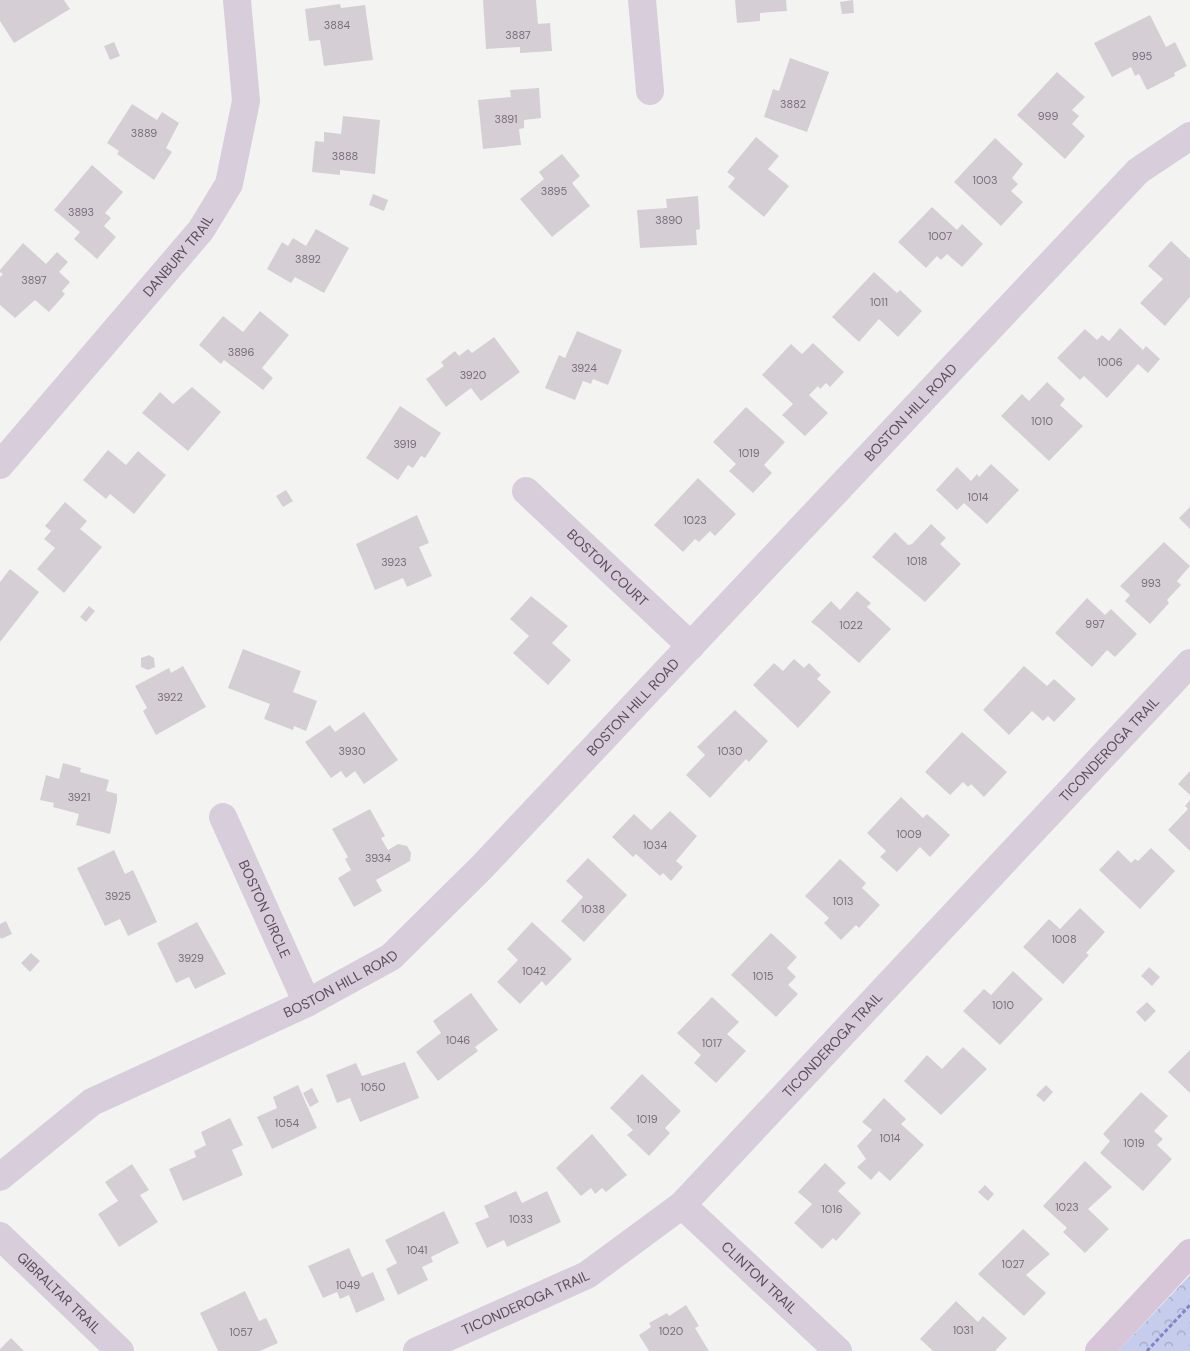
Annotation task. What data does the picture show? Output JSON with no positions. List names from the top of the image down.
{
  "streets": {
    "street": [
      "DANBURY TRAIL",
      "BOSTON HILL ROAD",
      "BOSTON COURT",
      "TICONDEROGA TRAIL",
      "BOSTON CIRCLE",
      "CLINTON TRAIL",
      "GIBRALTAR TRAIL"
    ]
  },
  "crossings": [
    ["BOSTON HILL ROAD", "BOSTON COURT"],
    ["BOSTON HILL ROAD", "BOSTON CIRCLE"],
    ["TICONDEROGA TRAIL", "CLINTON TRAIL"]
  ],
  "house_numbers": [
    "3884",
    "3887",
    "995",
    "3882",
    "999",
    "3891",
    "3889",
    "3888",
    "1003",
    "3895",
    "3893",
    "3890",
    "1007",
    "3892",
    "3897",
    "1011",
    "3896",
    "1006",
    "3924",
    "3920",
    "1010",
    "3919",
    "1019",
    "1014",
    "1023",
    "1018",
    "3923",
    "993",
    "997",
    "1022",
    "3922",
    "3930",
    "1030",
    "3921",
    "1009",
    "1034",
    "3934",
    "3925",
    "1013",
    "1038",
    "1008",
    "3929",
    "1042",
    "1015",
    "1010",
    "1046",
    "1017",
    "1050",
    "1019",
    "1054",
    "1014",
    "1019",
    "1023",
    "1016",
    "1033",
    "1041",
    "1027",
    "1049",
    "1031",
    "1020",
    "1057"
  ]
}
